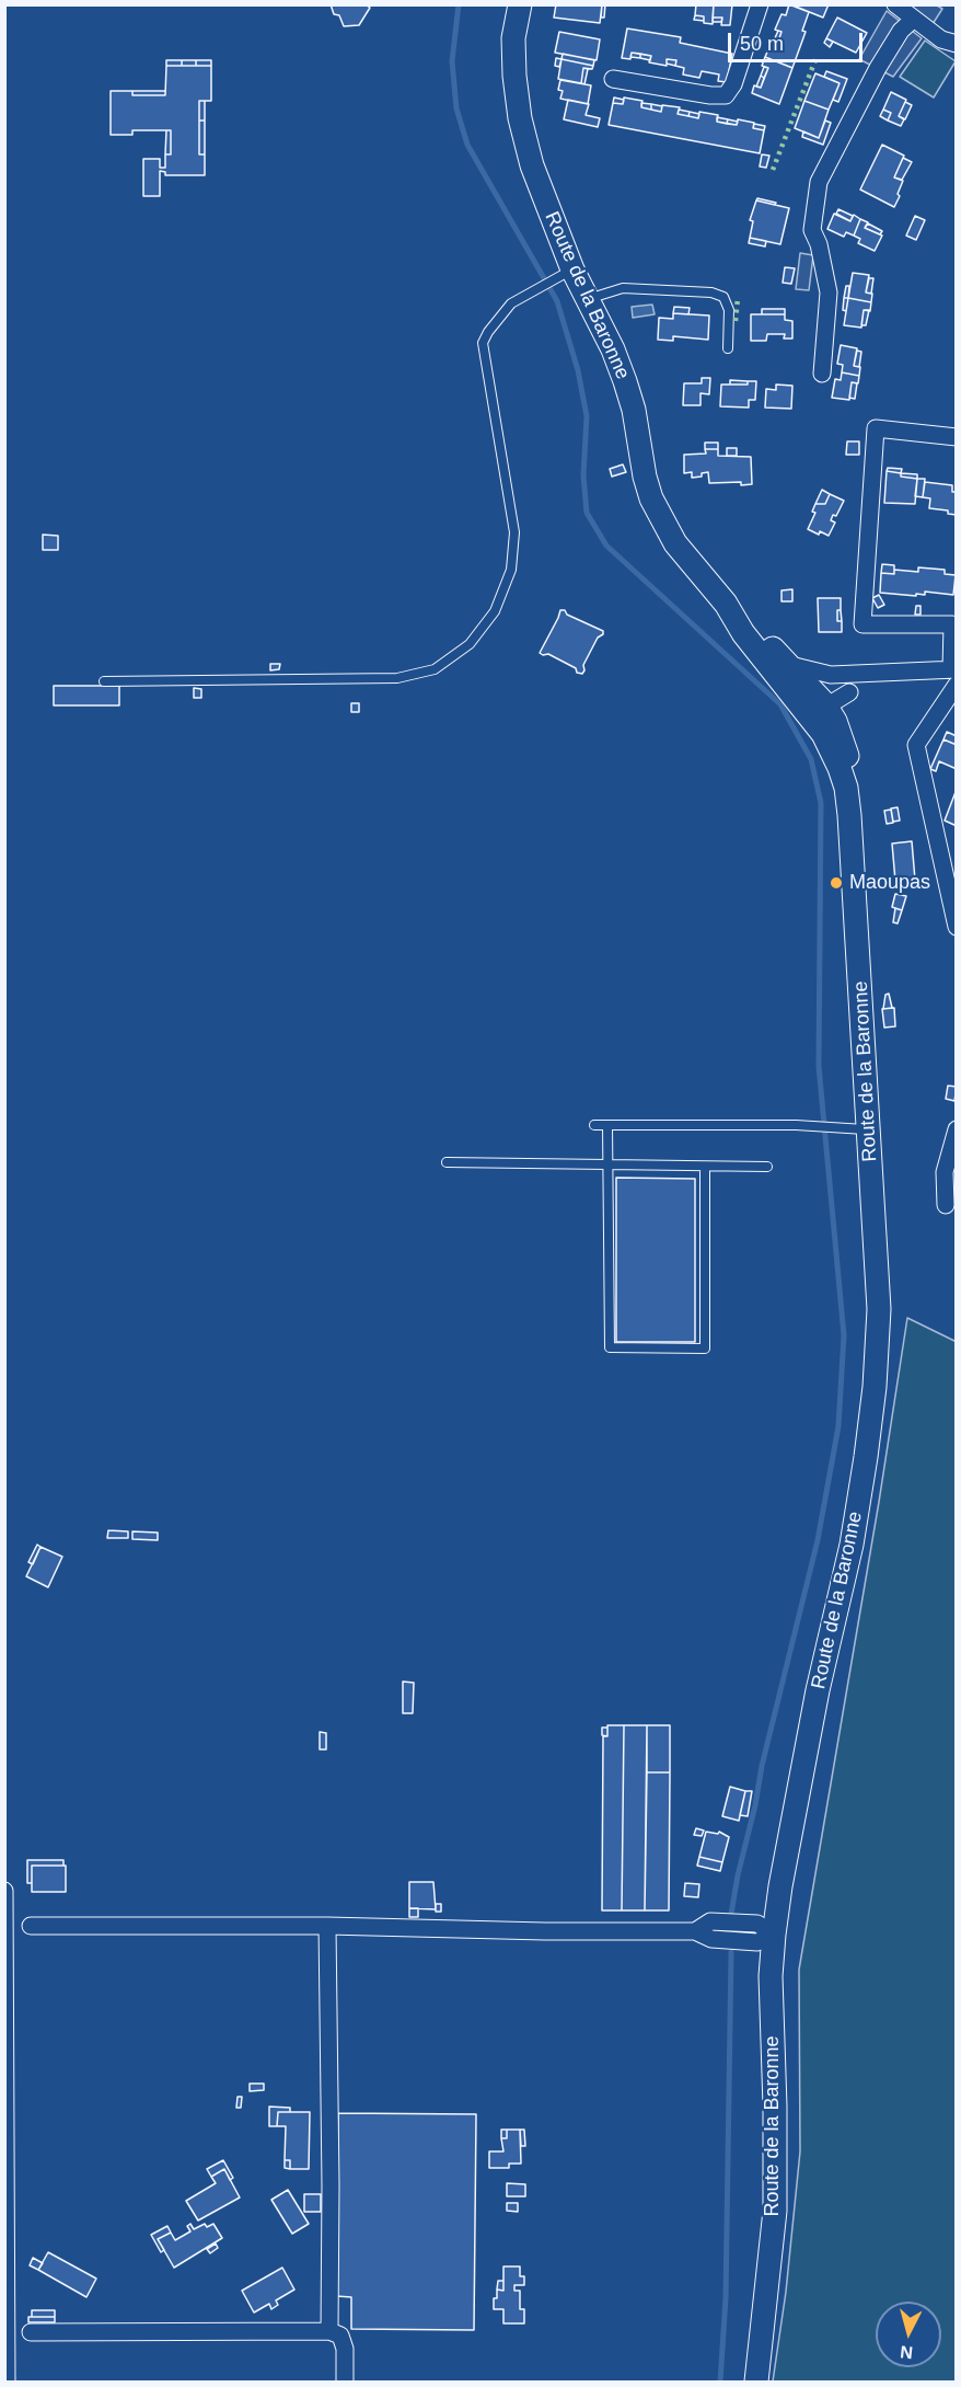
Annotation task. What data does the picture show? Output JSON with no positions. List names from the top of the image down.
{
  "streets": {
    "main road": ["Route de la Baronne"]
  },
  "places": ["Maoupas"],
  "scale_bar": "50 m",
  "north": "bottom"
}
